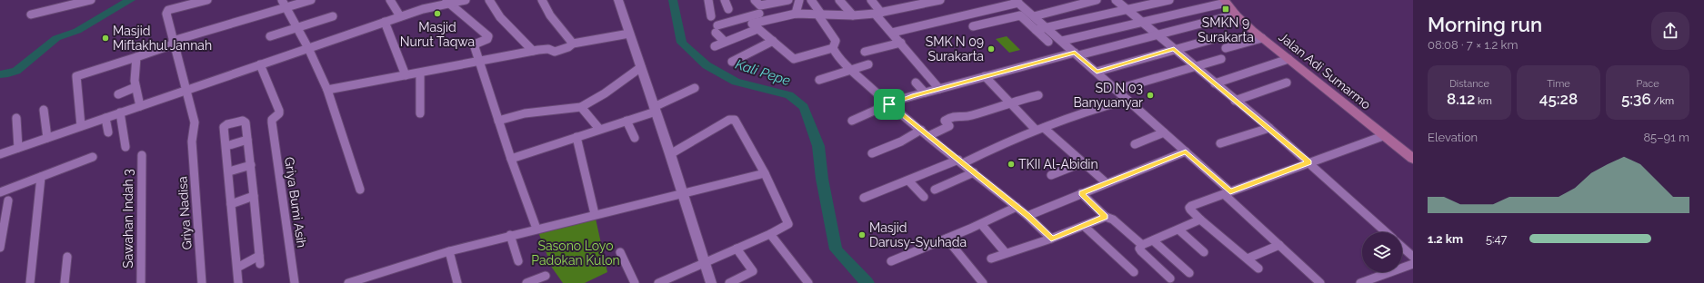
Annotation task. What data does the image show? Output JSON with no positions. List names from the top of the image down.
{
  "streets": {
    "main road": ["Jalan Adi Sumarmo"],
    "street": ["Griya Bumi Asih", "Griya Nadisa", "Sawahan Indah 3"]
  },
  "water": ["Kali Pepe"],
  "parks": ["Sasono Loyo Padokan Kulon"],
  "places": {
    "transit": ["SMKN 9 Surakarta"],
    "other": [
      "Masjid Nurut Taqwa",
      "Masjid Miftakhul Jannah",
      "SMK N 09 Surakarta",
      "SD N 03 Banyuanyar",
      "TKII Al-Abidin",
      "Masjid Darusy-Syuhada"
    ]
  },
  "page": {
    "heading": ["Morning run", "08:08 · 7 × 1.2 km"],
    "stats": [
      ["Distance", "8.12 km"],
      ["Time", "45:28"],
      ["Pace", "5:36 /km"]
    ],
    "chart": ["Elevation", "85–91 m"],
    "list": [
      {
        "name": "1.2 km",
        "note": "5:47"
      }
    ]
  }
}
